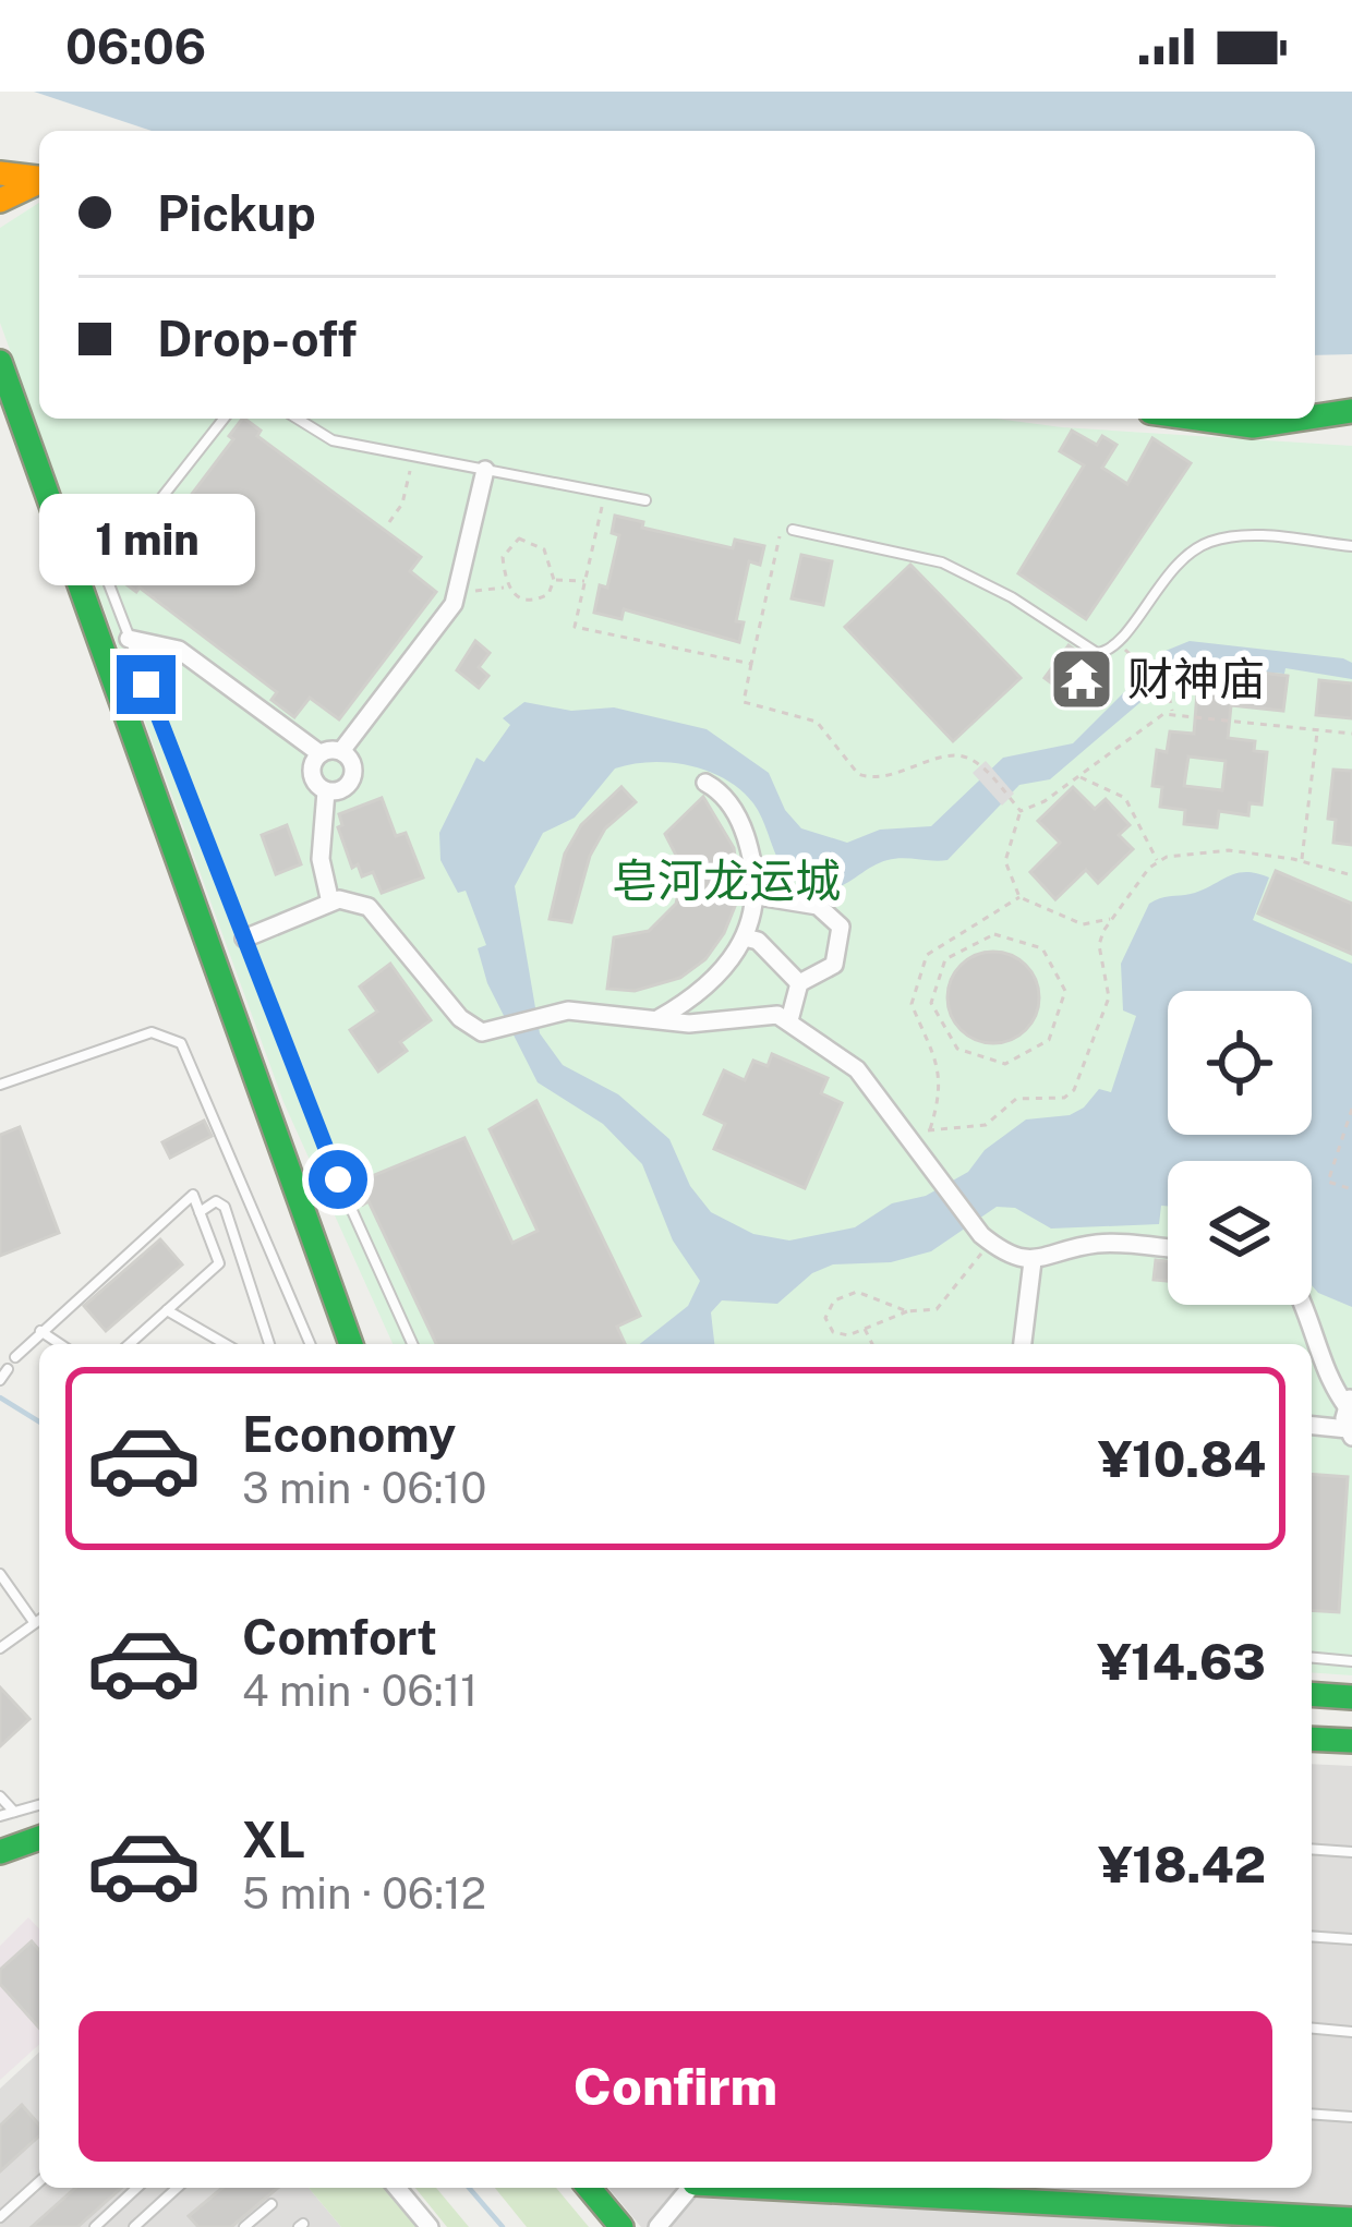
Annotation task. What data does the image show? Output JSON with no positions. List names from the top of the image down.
{
  "parks": ["皂河龙运城"],
  "places": {
    "temple": ["财神庙"]
  },
  "page": {
    "status": "06:06",
    "banner": ["Pickup", "Drop-off"],
    "bubble": "1 min",
    "list": [
      {
        "name": "Economy",
        "note": "3 min · 06:10",
        "value": "¥10.84"
      },
      {
        "name": "Comfort",
        "note": "4 min · 06:11",
        "value": "¥14.63"
      },
      {
        "name": "XL",
        "note": "5 min · 06:12",
        "value": "¥18.42"
      }
    ],
    "buttons": "Confirm"
  }
}
